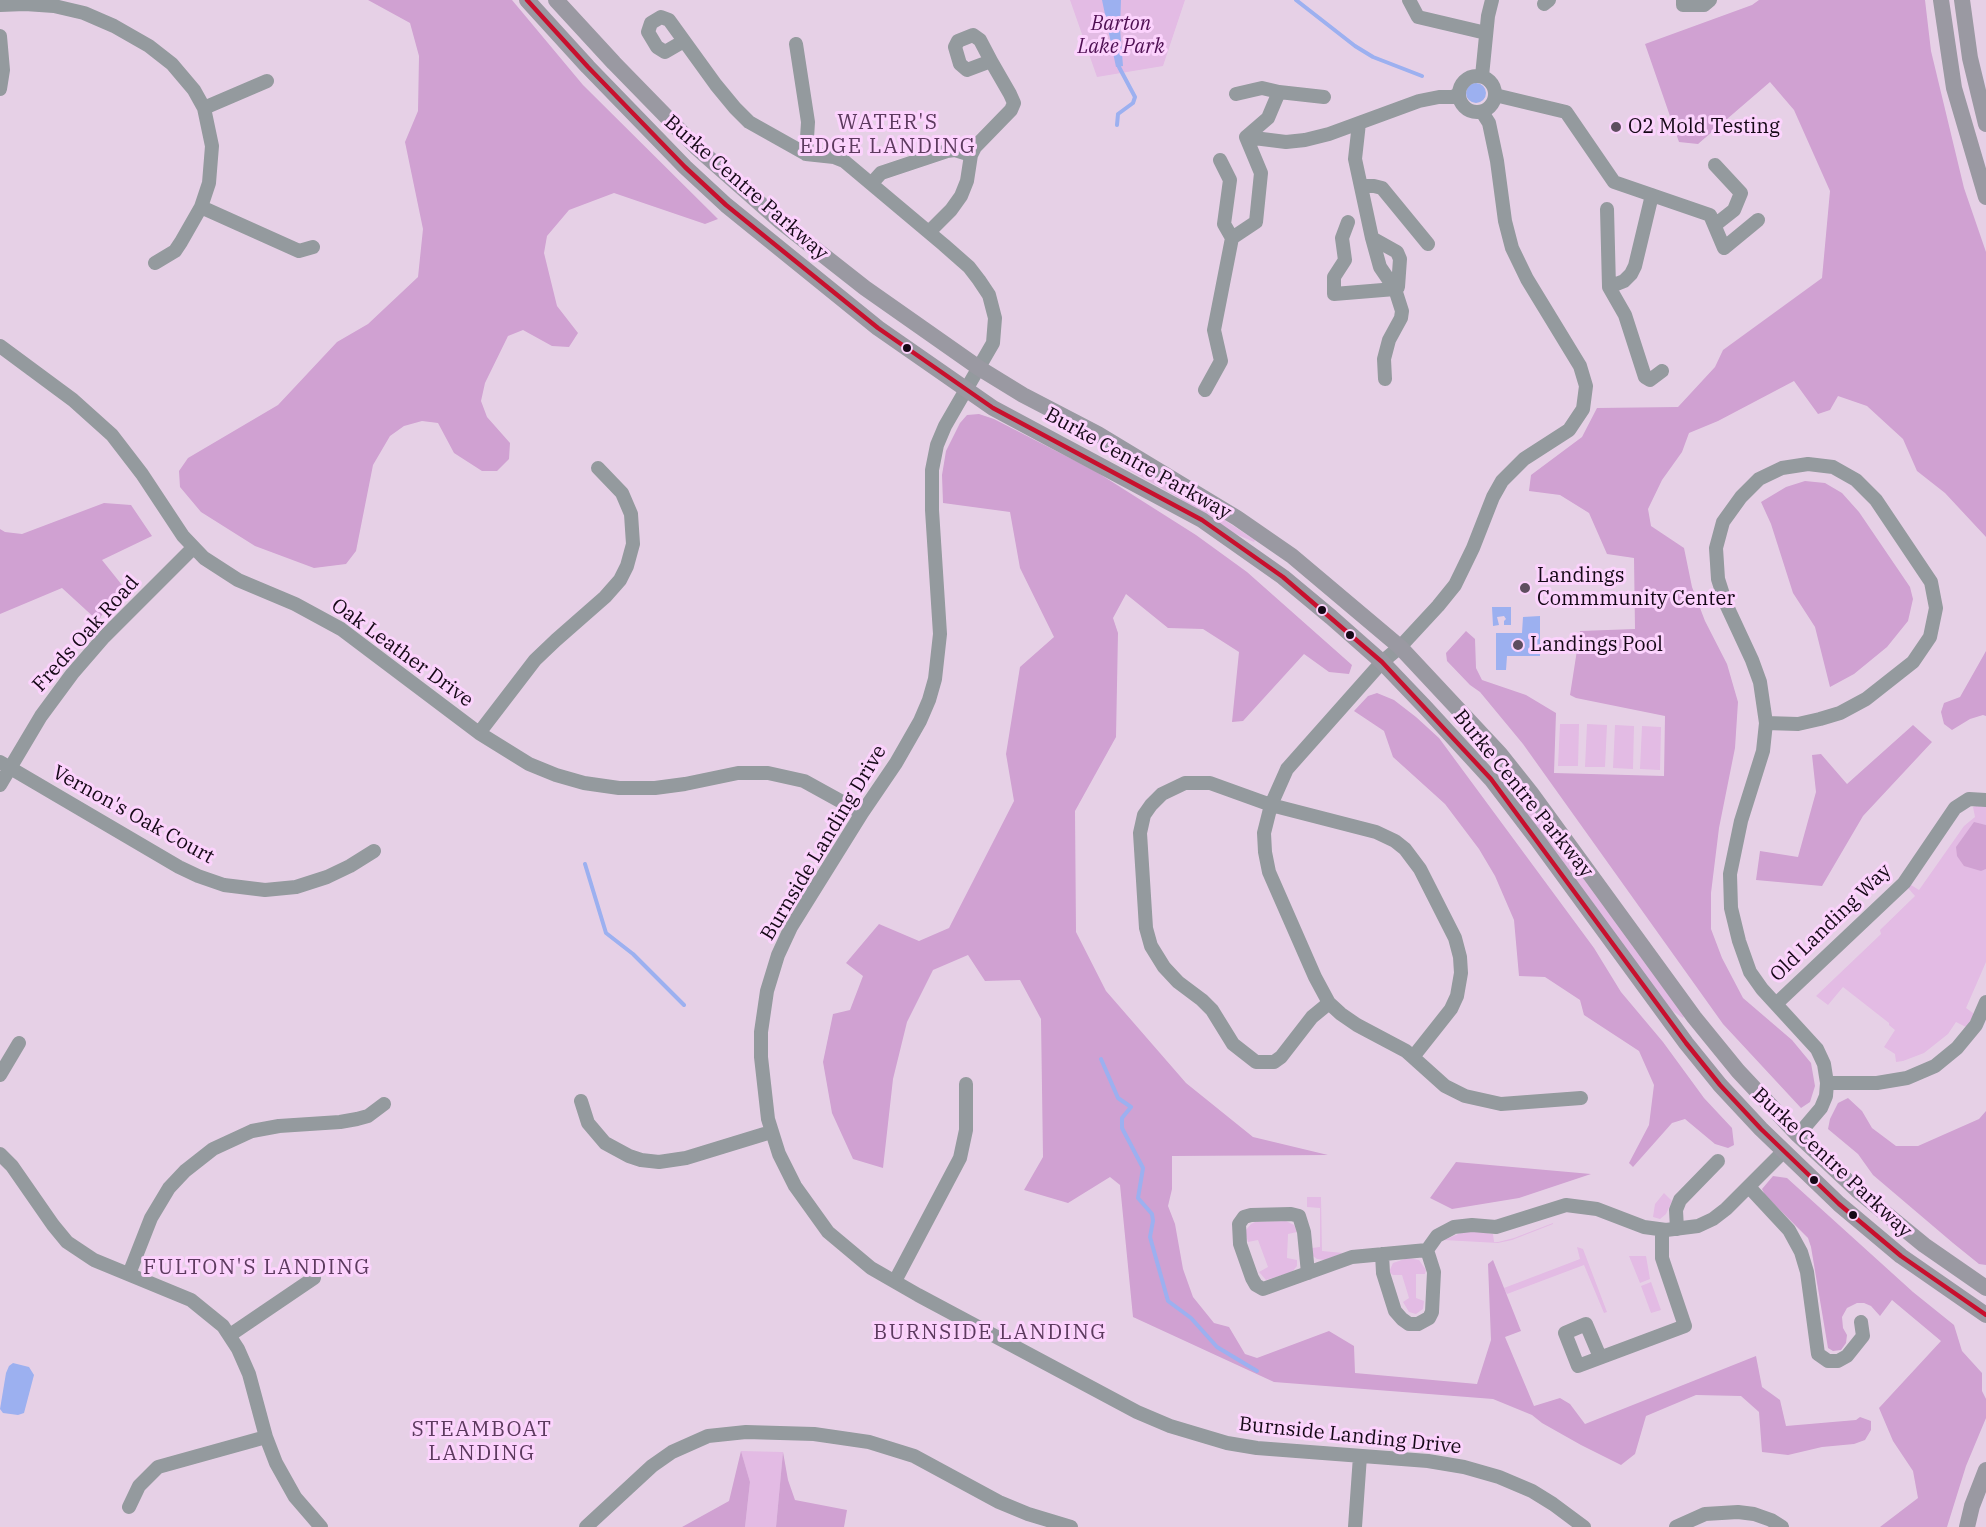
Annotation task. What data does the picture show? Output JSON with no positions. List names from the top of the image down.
{
  "streets": {
    "main road": ["Burke Centre Parkway"],
    "street": [
      "Freds Oak Road",
      "Oak Leather Drive",
      "Vernon's Oak Court",
      "Burnside Landing Drive",
      "Old Landing Way"
    ]
  },
  "crossings": [
    ["Burke Centre Parkway", "Burnside Landing Drive"],
    ["Freds Oak Road", "Oak Leather Drive"],
    ["Freds Oak Road", "Vernon's Oak Court"],
    ["Oak Leather Drive", "Burnside Landing Drive"]
  ],
  "districts": [
    "WATER'S EDGE LANDING",
    "FULTON'S LANDING",
    "BURNSIDE LANDING",
    "STEAMBOAT LANDING"
  ],
  "parks": ["Barton Lake Park"],
  "places": ["O2 Mold Testing", "Landings Commmunity Center", "Landings Pool"]
}
